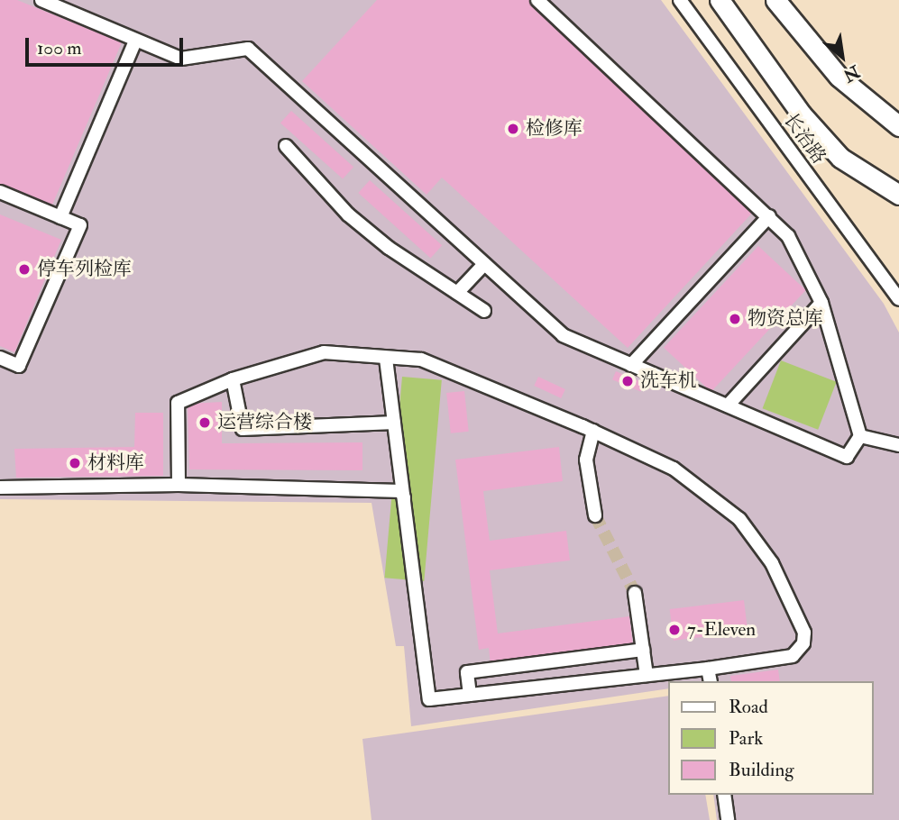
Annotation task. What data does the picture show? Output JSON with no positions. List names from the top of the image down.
{
  "streets": {
    "street": ["长治路"]
  },
  "places": [
    "检修库",
    "停车列检库",
    "物资总库",
    "洗车机",
    "运营综合楼",
    "材料库",
    "7-Eleven"
  ],
  "legend": ["Road", "Park", "Building"],
  "scale_bar": "100 m",
  "north": "bottom right"
}
